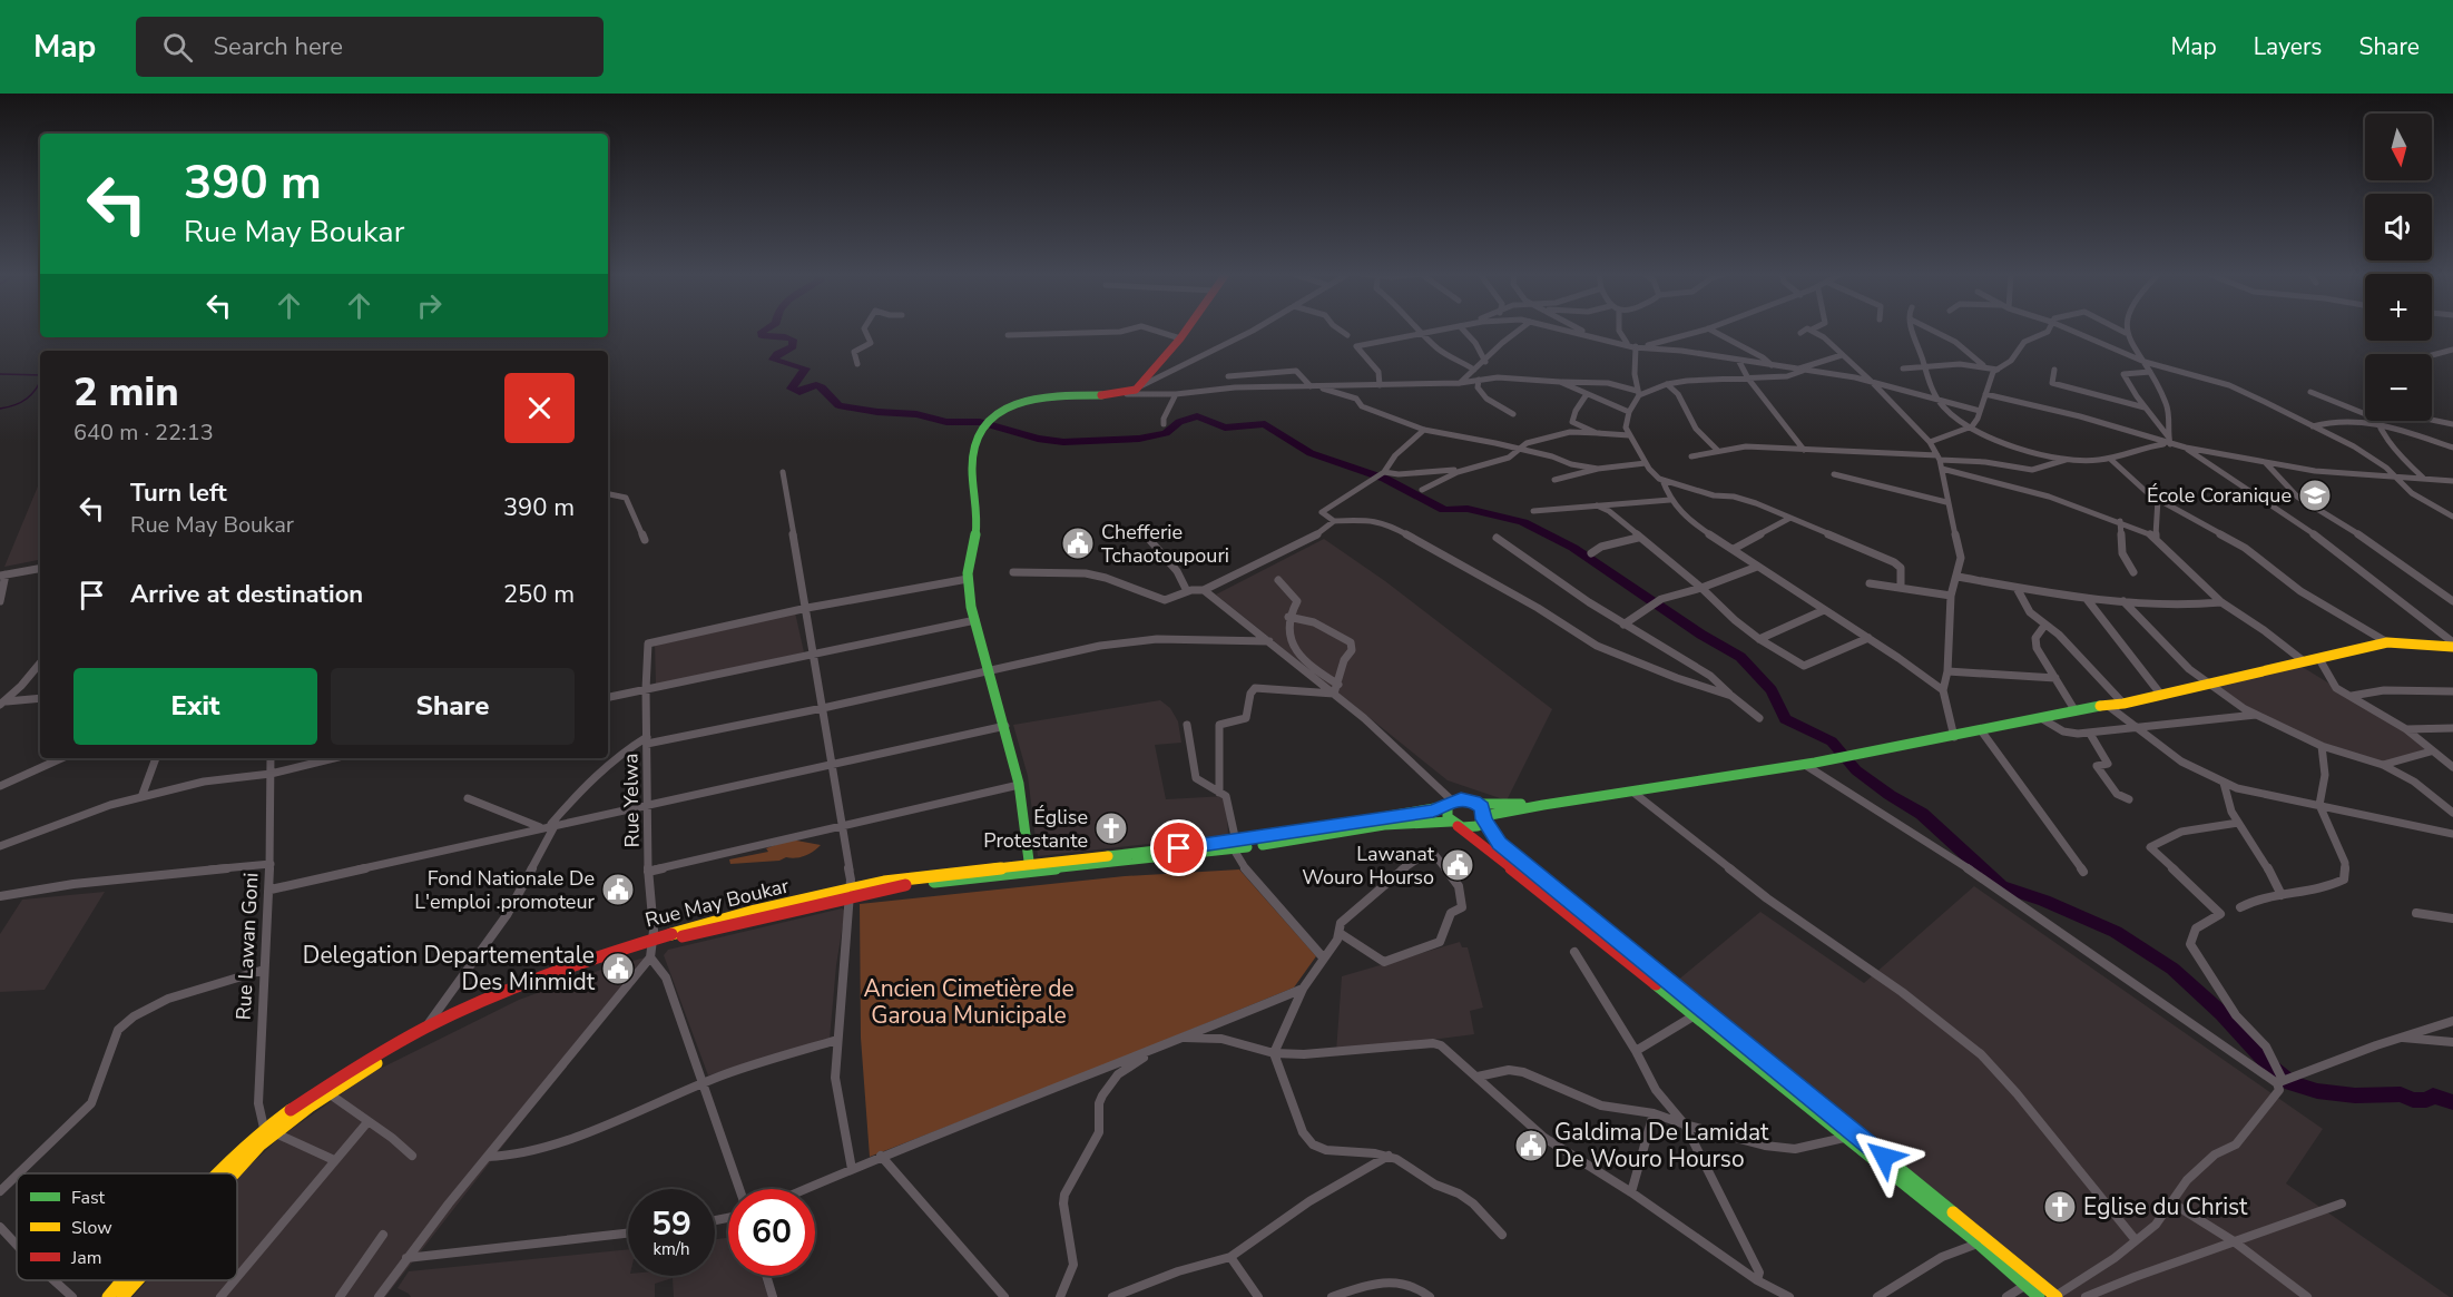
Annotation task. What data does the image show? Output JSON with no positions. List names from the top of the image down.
{
  "streets": {
    "main road": ["Rue May Boukar"],
    "street": ["Rue Yelwa", "Rue Lawan Goni"]
  },
  "crossings": [
    ["Rue Yelwa", "Rue May Boukar"],
    ["Rue May Boukar", "Rue Lawan Goni"]
  ],
  "parks": ["Ancien Cimetière de Garoua Municipale"],
  "places": {
    "school or university": ["École Coranique"],
    "public building": [
      "Chefferie Tchaotoupouri",
      "Lawanat Wouro Hourso",
      "Fond Nationale De L'emploi .promoteur",
      "Delegation Departementale Des Minmidt",
      "Galdima De Lamidat De Wouro Hourso"
    ],
    "church": ["Église Protestante", "Eglise du Christ"]
  },
  "legend": ["Fast", "Slow", "Jam"],
  "north": "bottom",
  "page": {
    "header": "Map",
    "search": "Search here",
    "nav": ["Map", "Layers", "Share"],
    "map_buttons": ["+", "−"],
    "turn": ["390 m", "Rue May Boukar"],
    "heading": ["2 min", "640 m · 22:13"],
    "list": [
      {
        "name": "Turn left",
        "note": "Rue May Boukar",
        "value": "390 m"
      },
      {
        "name": "Arrive at destination",
        "value": "250 m"
      }
    ],
    "buttons": ["Exit", "Share"],
    "speed": "59 km/h",
    "limit": "60"
  }
}
